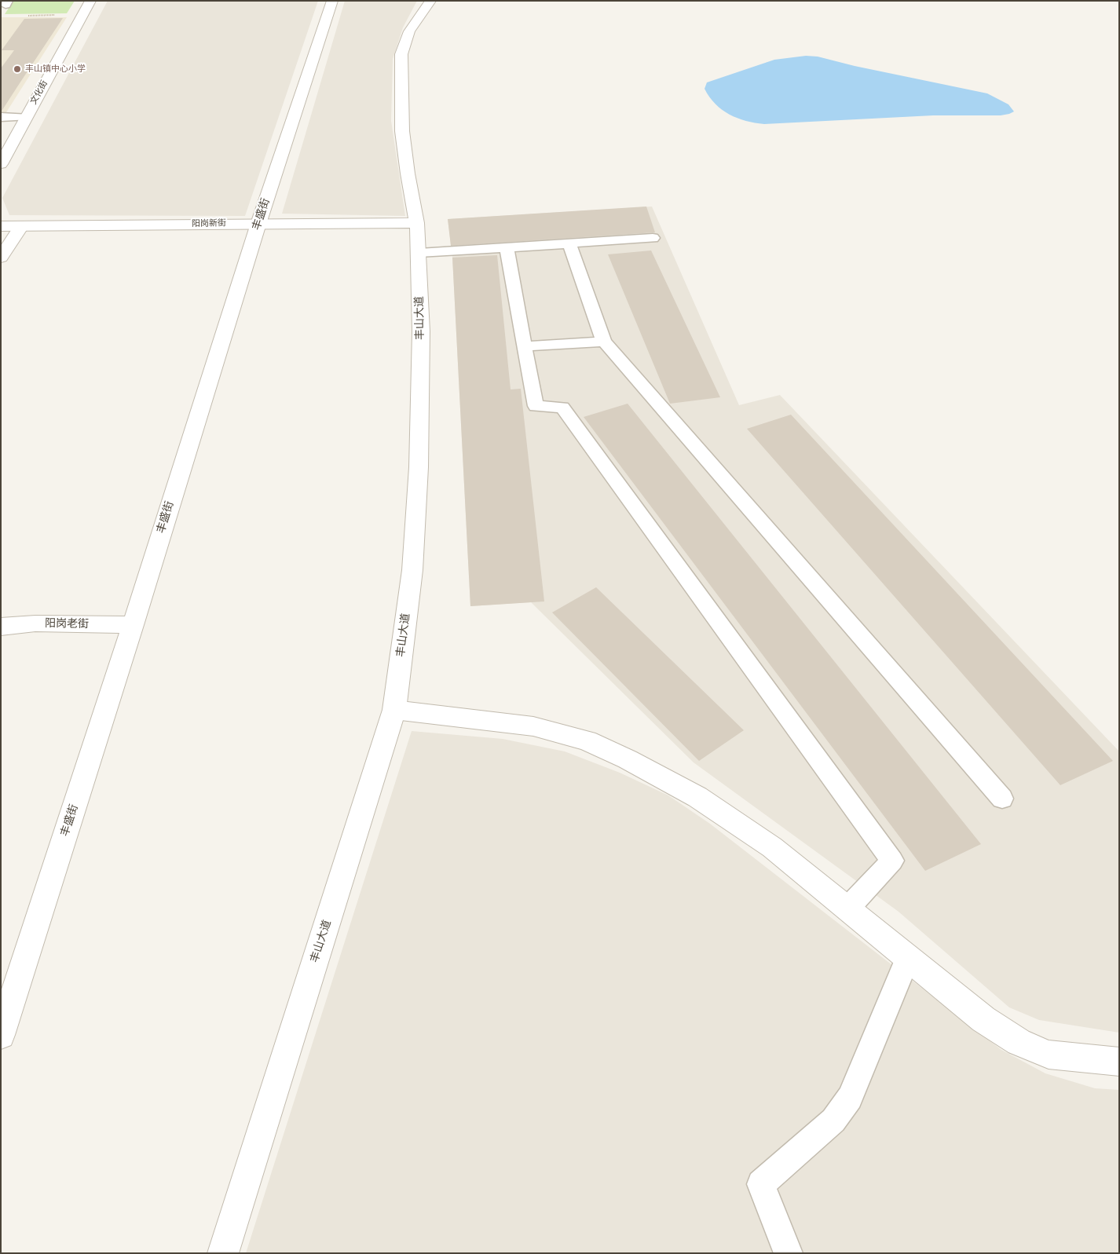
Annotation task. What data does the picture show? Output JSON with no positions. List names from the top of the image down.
{
  "streets": {
    "street": [
      "文化街",
      "丰盛街",
      "阳岗新街",
      "丰山大道",
      "阳岗老街"
    ]
  },
  "crossings": [
    ["丰盛街", "阳岗新街"],
    ["丰盛街", "阳岗老街"],
    ["阳岗新街", "丰山大道"]
  ],
  "places": ["丰山镇中心小学"]
}
